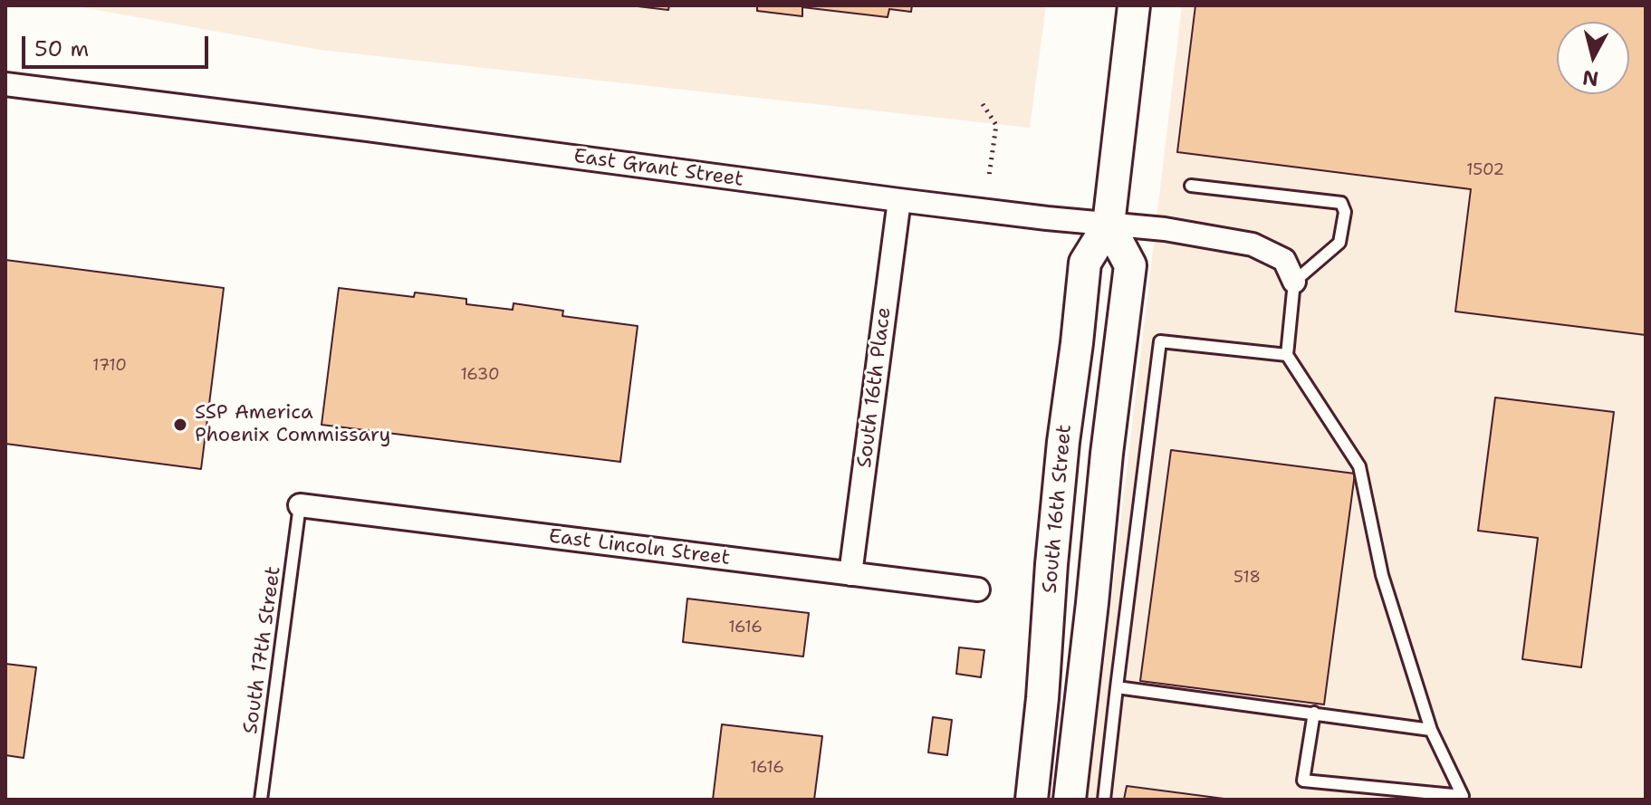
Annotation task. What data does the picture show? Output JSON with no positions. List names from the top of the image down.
{
  "streets": {
    "main road": ["South 16th Street"],
    "street": ["East Grant Street", "South 16th Place", "East Lincoln Street"],
    "lane": ["South 17th Street"]
  },
  "crossings": [
    ["East Grant Street", "South 16th Place"],
    ["East Grant Street", "South 16th Street"],
    ["South 16th Place", "East Lincoln Street"],
    ["East Lincoln Street", "South 17th Street"]
  ],
  "places": ["SSP America Phoenix Commissary"],
  "house_numbers": [
    "1502",
    "1710",
    "1630",
    "518",
    "1616",
    "1616"
  ],
  "scale_bar": "50 m",
  "north": "bottom"
}
